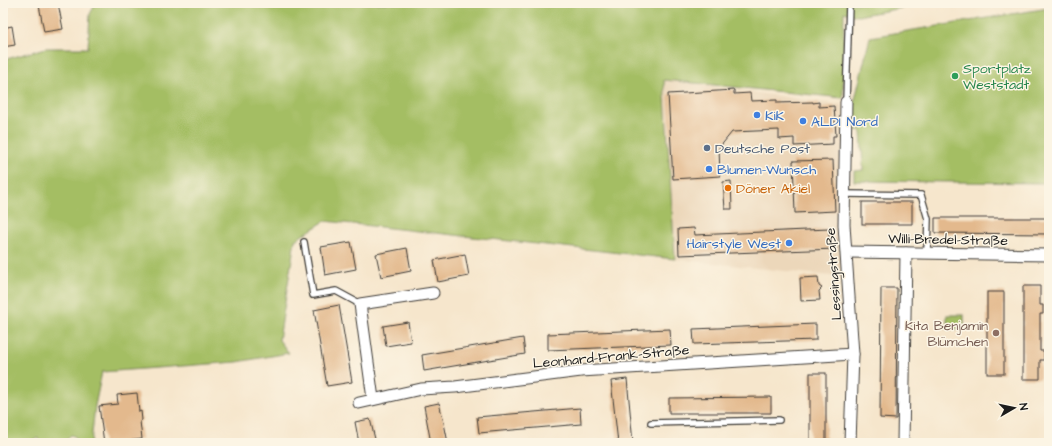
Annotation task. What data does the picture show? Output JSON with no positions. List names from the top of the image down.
{
  "streets": {
    "street": ["Willi-Bredel-Straße", "Lessingstraße", "Leonhard-Frank-Straße"]
  },
  "crossings": [
    ["Willi-Bredel-Straße", "Lessingstraße"],
    ["Lessingstraße", "Leonhard-Frank-Straße"]
  ],
  "places": [
    "Sportplatz Weststadt",
    "KiK",
    "ALDI Nord",
    "Deutsche Post",
    "Blumen-Wunsch",
    "Döner Akiel",
    "Hairstyle West",
    "Kita Benjamin Blümchen"
  ],
  "north": "right"
}
